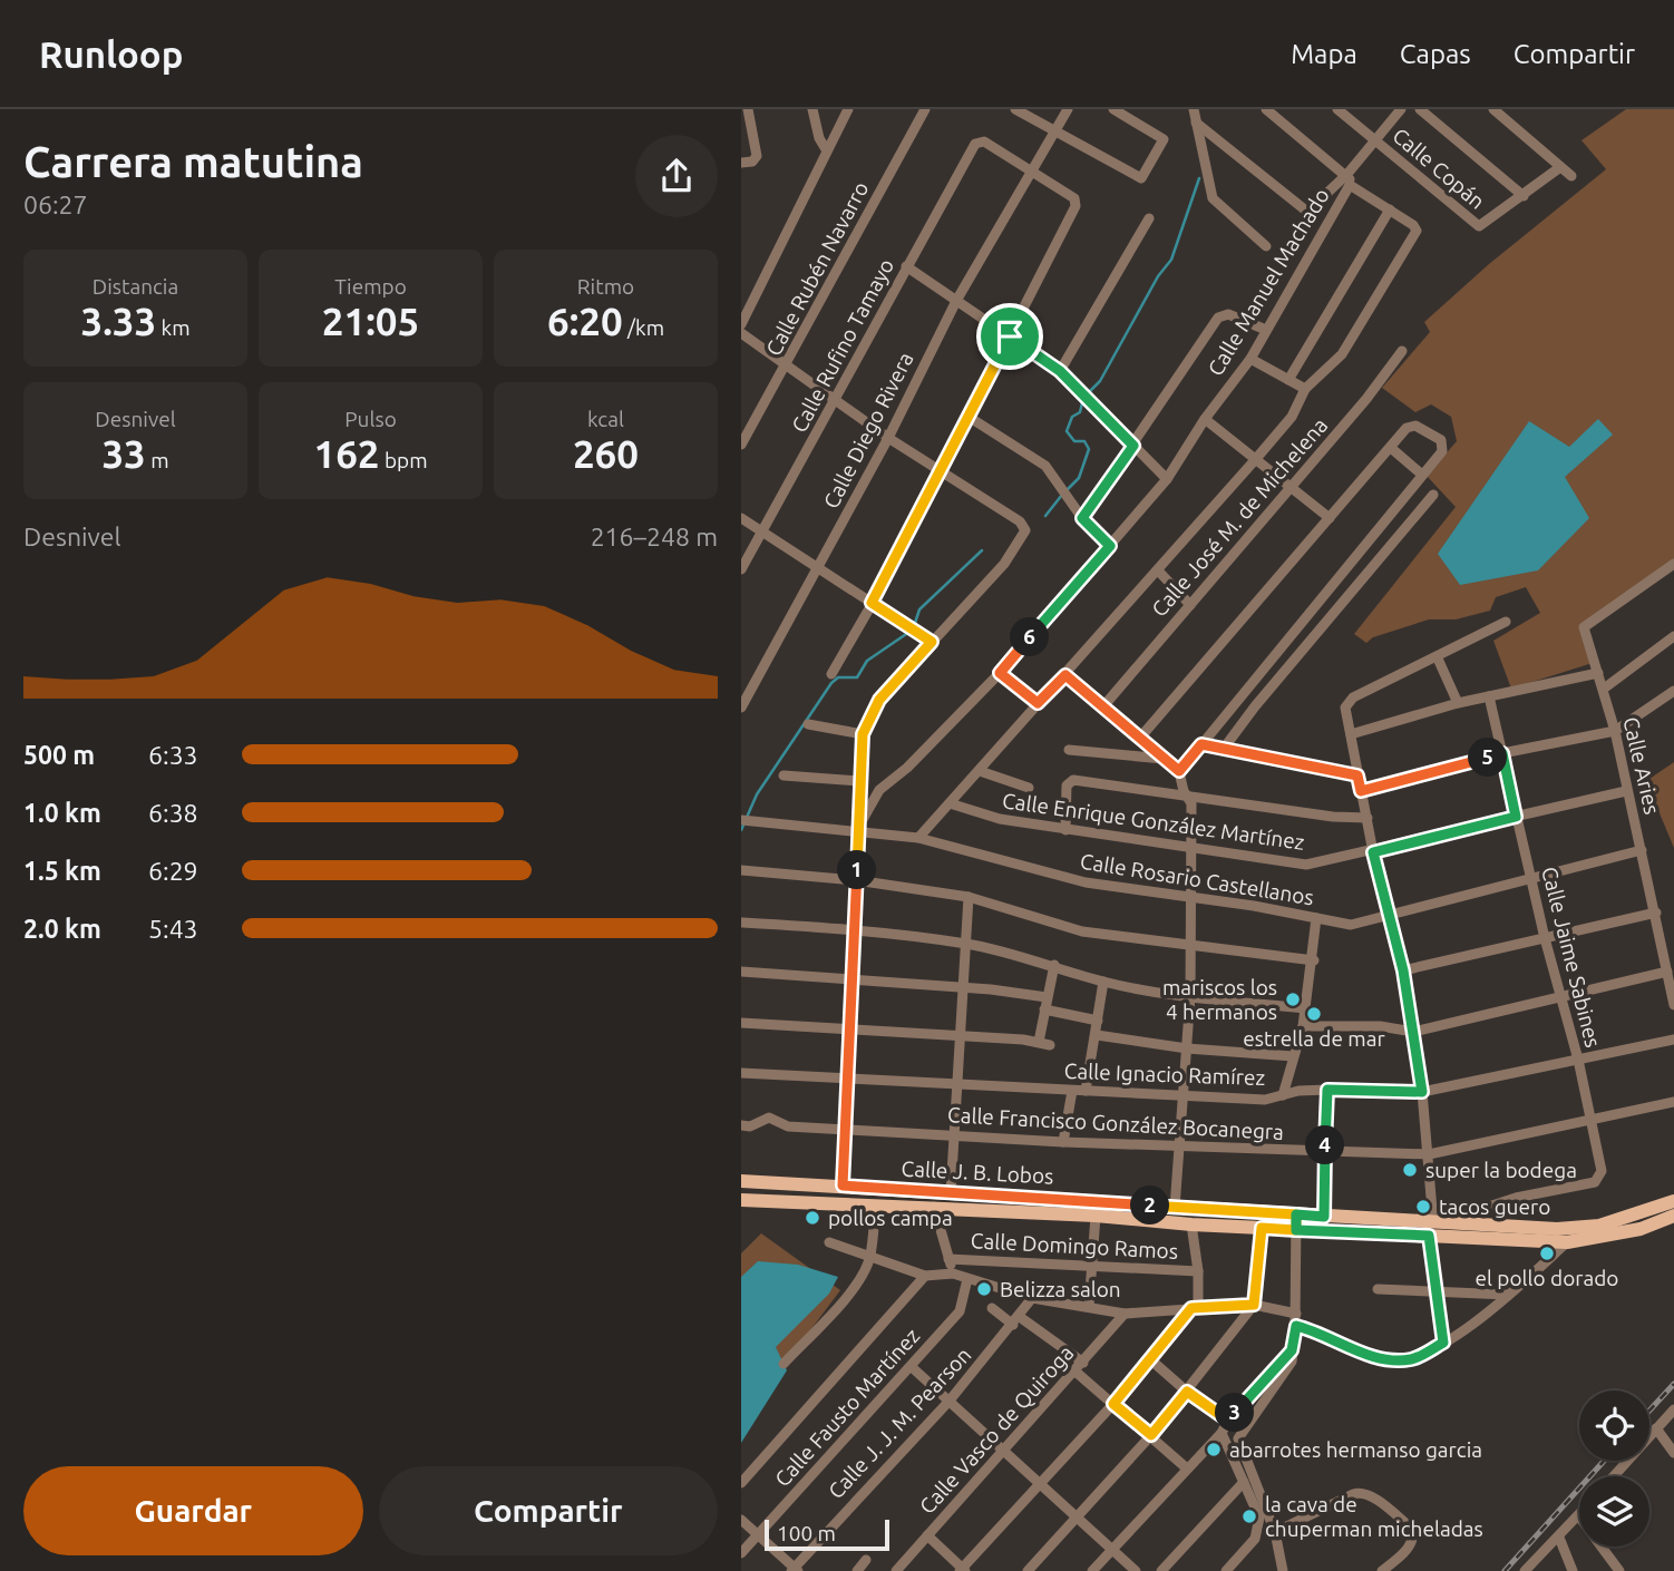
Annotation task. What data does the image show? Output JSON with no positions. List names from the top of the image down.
{
  "streets": {
    "main road": ["Calle J. B. Lobos"],
    "street": [
      "Calle Copán",
      "Calle Rubén Navarro",
      "Calle Manuel Machado",
      "Calle Rufino Tamayo",
      "Calle Diego Rivera",
      "Calle José M. de Michelena",
      "Calle Aries",
      "Calle Enrique González Martínez",
      "Calle Rosario Castellanos",
      "Calle Jaime Sabines",
      "Calle Ignacio Ramírez",
      "Calle Francisco González Bocanegra",
      "Calle Domingo Ramos",
      "Calle Fausto Martínez",
      "Calle J. J. M. Pearson",
      "Calle Vasco de Quiroga"
    ]
  },
  "crossings": [
    ["Calle Manuel Machado", "Calle Rosario Castellanos"],
    ["Calle Manuel Machado", "Calle Ignacio Ramírez"],
    ["Calle Manuel Machado", "Calle Francisco González Bocanegra"],
    ["Calle Manuel Machado", "Calle J. B. Lobos"],
    ["Calle Rufino Tamayo", "Calle Diego Rivera"],
    ["Calle Aries", "Calle Enrique González Martínez"],
    ["Calle Aries", "Calle Rosario Castellanos"],
    ["Calle Enrique González Martínez", "Calle Jaime Sabines"],
    ["Calle Rosario Castellanos", "Calle Jaime Sabines"],
    ["Calle Jaime Sabines", "Calle Ignacio Ramírez"],
    ["Calle Jaime Sabines", "Calle Francisco González Bocanegra"],
    ["Calle Jaime Sabines", "Calle J. B. Lobos"]
  ],
  "places": [
    "mariscos los 4 hermanos",
    "estrella de mar",
    "super la bodega",
    "tacos guero",
    "pollos campa",
    "el pollo dorado",
    "Belizza salon",
    "abarrotes hermanso garcia",
    "la cava de chuperman micheladas"
  ],
  "scale_bar": "100 m",
  "page": {
    "header": "Runloop",
    "nav": ["Mapa", "Capas", "Compartir"],
    "heading": ["Carrera matutina", "06:27"],
    "stats": [
      ["Distancia", "3.33 km"],
      ["Tiempo", "21:05"],
      ["Ritmo", "6:20 /km"],
      ["Desnivel", "33 m"],
      ["Pulso", "162 bpm"],
      ["kcal", "260"]
    ],
    "chart": ["Desnivel", "216–248 m"],
    "pins": [
      "6",
      "5",
      "1",
      "4",
      "2",
      "3"
    ],
    "list": [
      {
        "name": "500 m",
        "note": "6:33"
      },
      {
        "name": "1.0 km",
        "note": "6:38"
      },
      {
        "name": "1.5 km",
        "note": "6:29"
      },
      {
        "name": "2.0 km",
        "note": "5:43"
      }
    ],
    "buttons": ["Guardar", "Compartir"],
    "scale": "100 m"
  }
}
